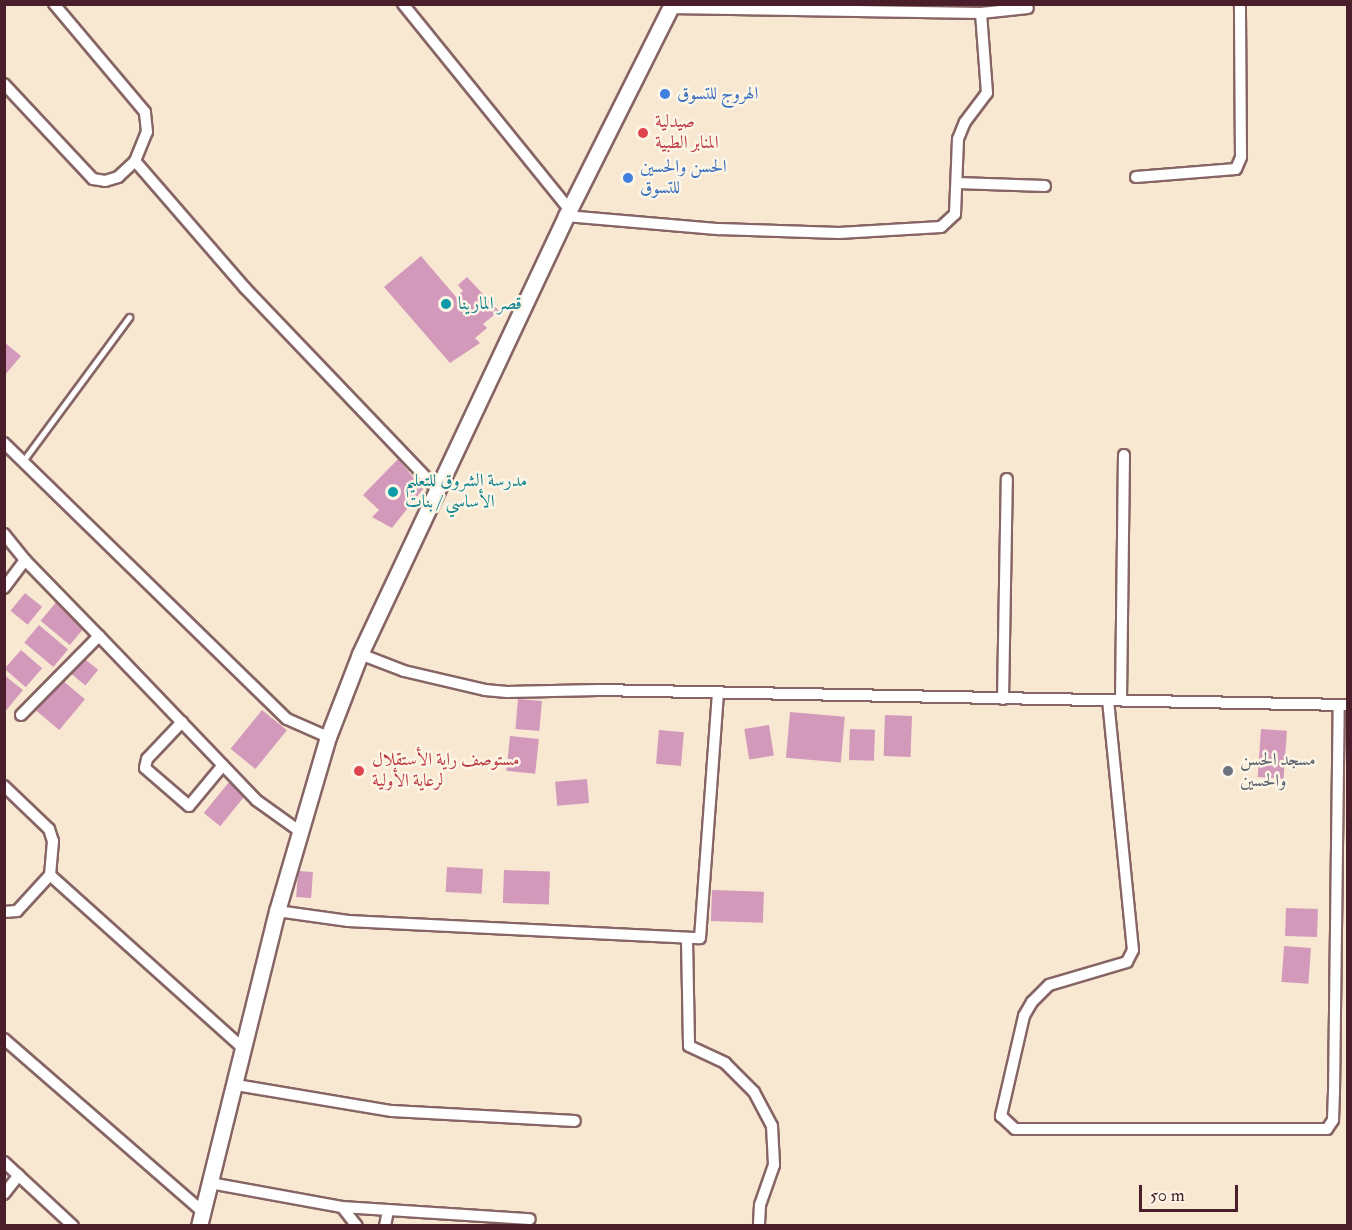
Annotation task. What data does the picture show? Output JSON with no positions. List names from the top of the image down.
{
  "places": [
    "الهروج للتسوق",
    "صيدلية المنابر الطبية",
    "الحسن والحسين للتسوق",
    "قصر المارينا",
    "مدرسة الشروق للتعليم الأساسي / بنات",
    "مستوصف راية الأستقلال لرعاية الأولية",
    "مسجد الحسن والحسين"
  ],
  "scale_bar": "50 m"
}
